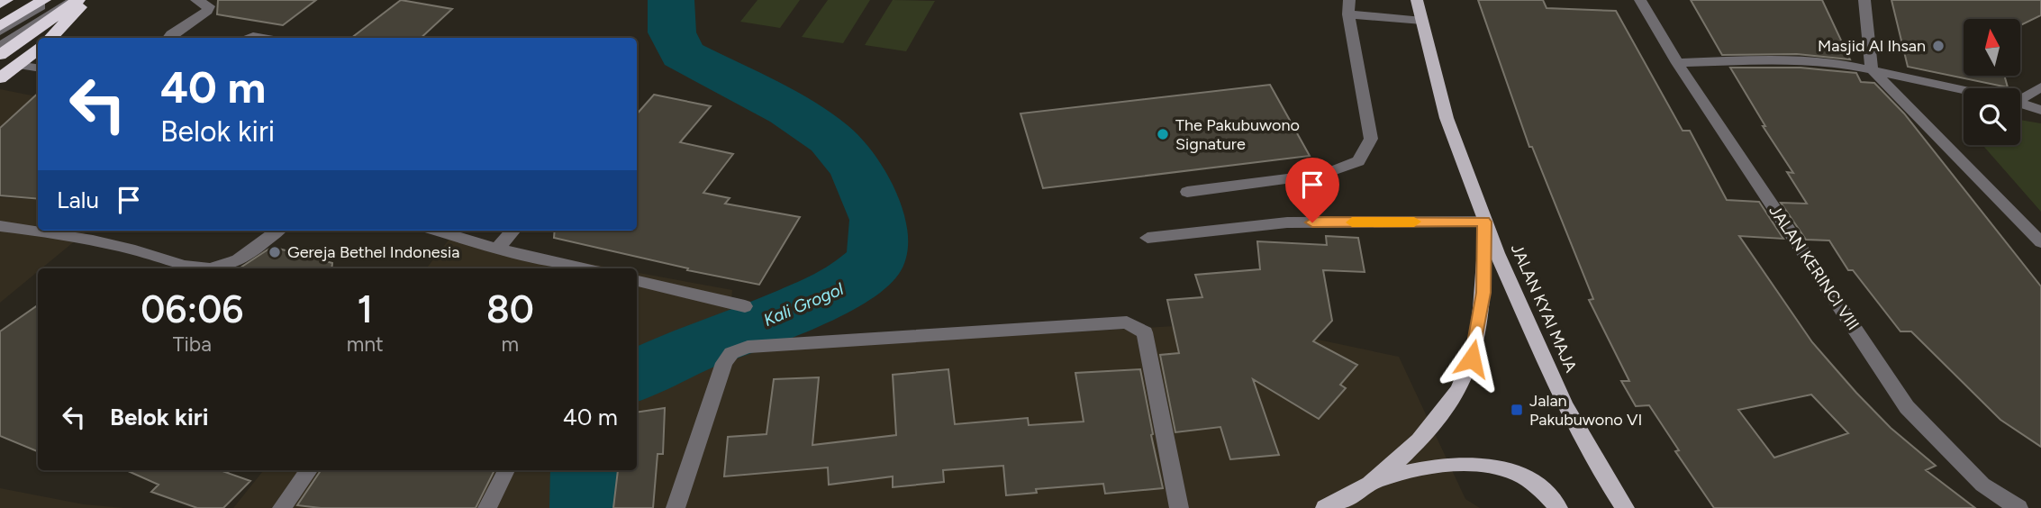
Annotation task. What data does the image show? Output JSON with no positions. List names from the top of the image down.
{
  "streets": {
    "main road": ["JALAN KYAI MAJA"],
    "street": ["JALAN KERINCI VIII"]
  },
  "water": ["Kali Grogol"],
  "places": {
    "other": ["Masjid Al Ihsan", "The Pakubuwono Signature", "Gereja Bethel Indonesia"],
    "transit": ["Jalan Pakubuwono VI"]
  },
  "north": "top",
  "page": {
    "turn": ["40 m", "Belok kiri"],
    "then": "Lalu",
    "eta": [
      "06:06",
      "Tiba",
      "1",
      "mnt",
      "80",
      "m"
    ],
    "list": [
      {
        "name": "Belok kiri",
        "value": "40 m"
      }
    ]
  }
}
